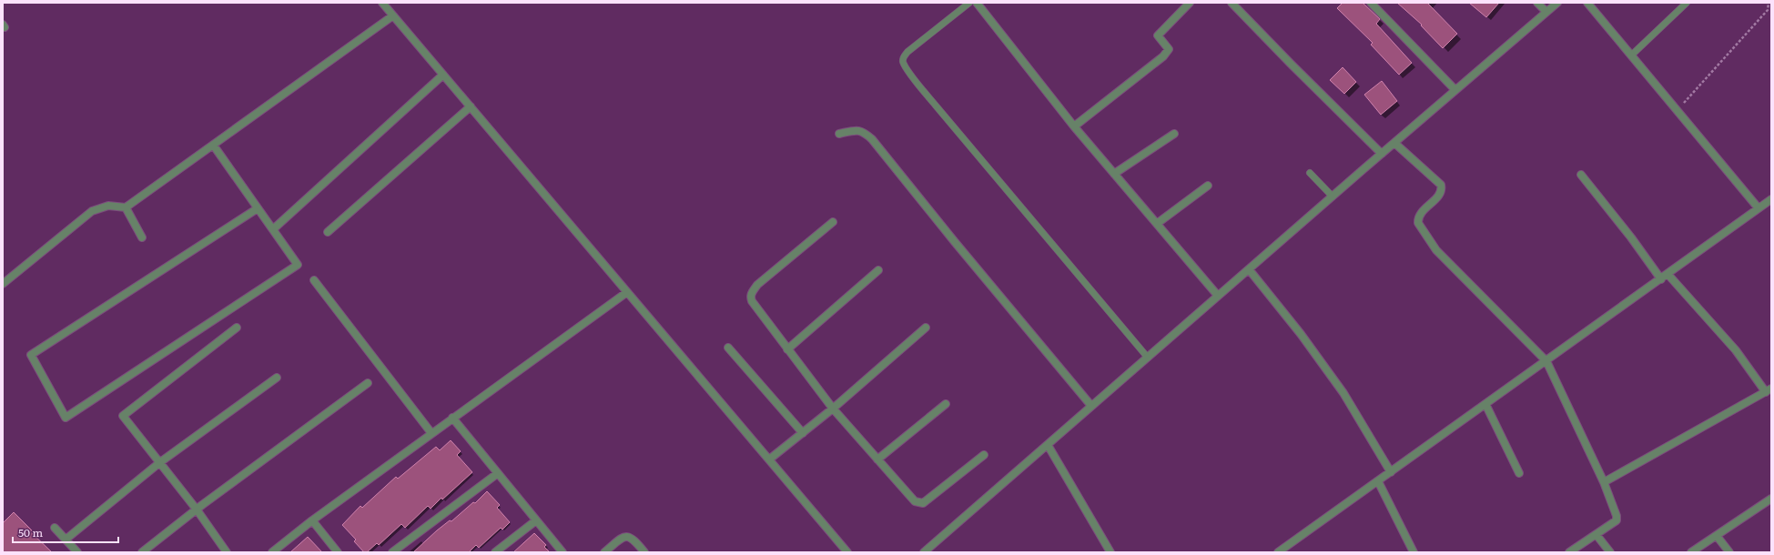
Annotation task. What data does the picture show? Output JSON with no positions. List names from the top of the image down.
{
  "scale_bar": "50 m"
}
